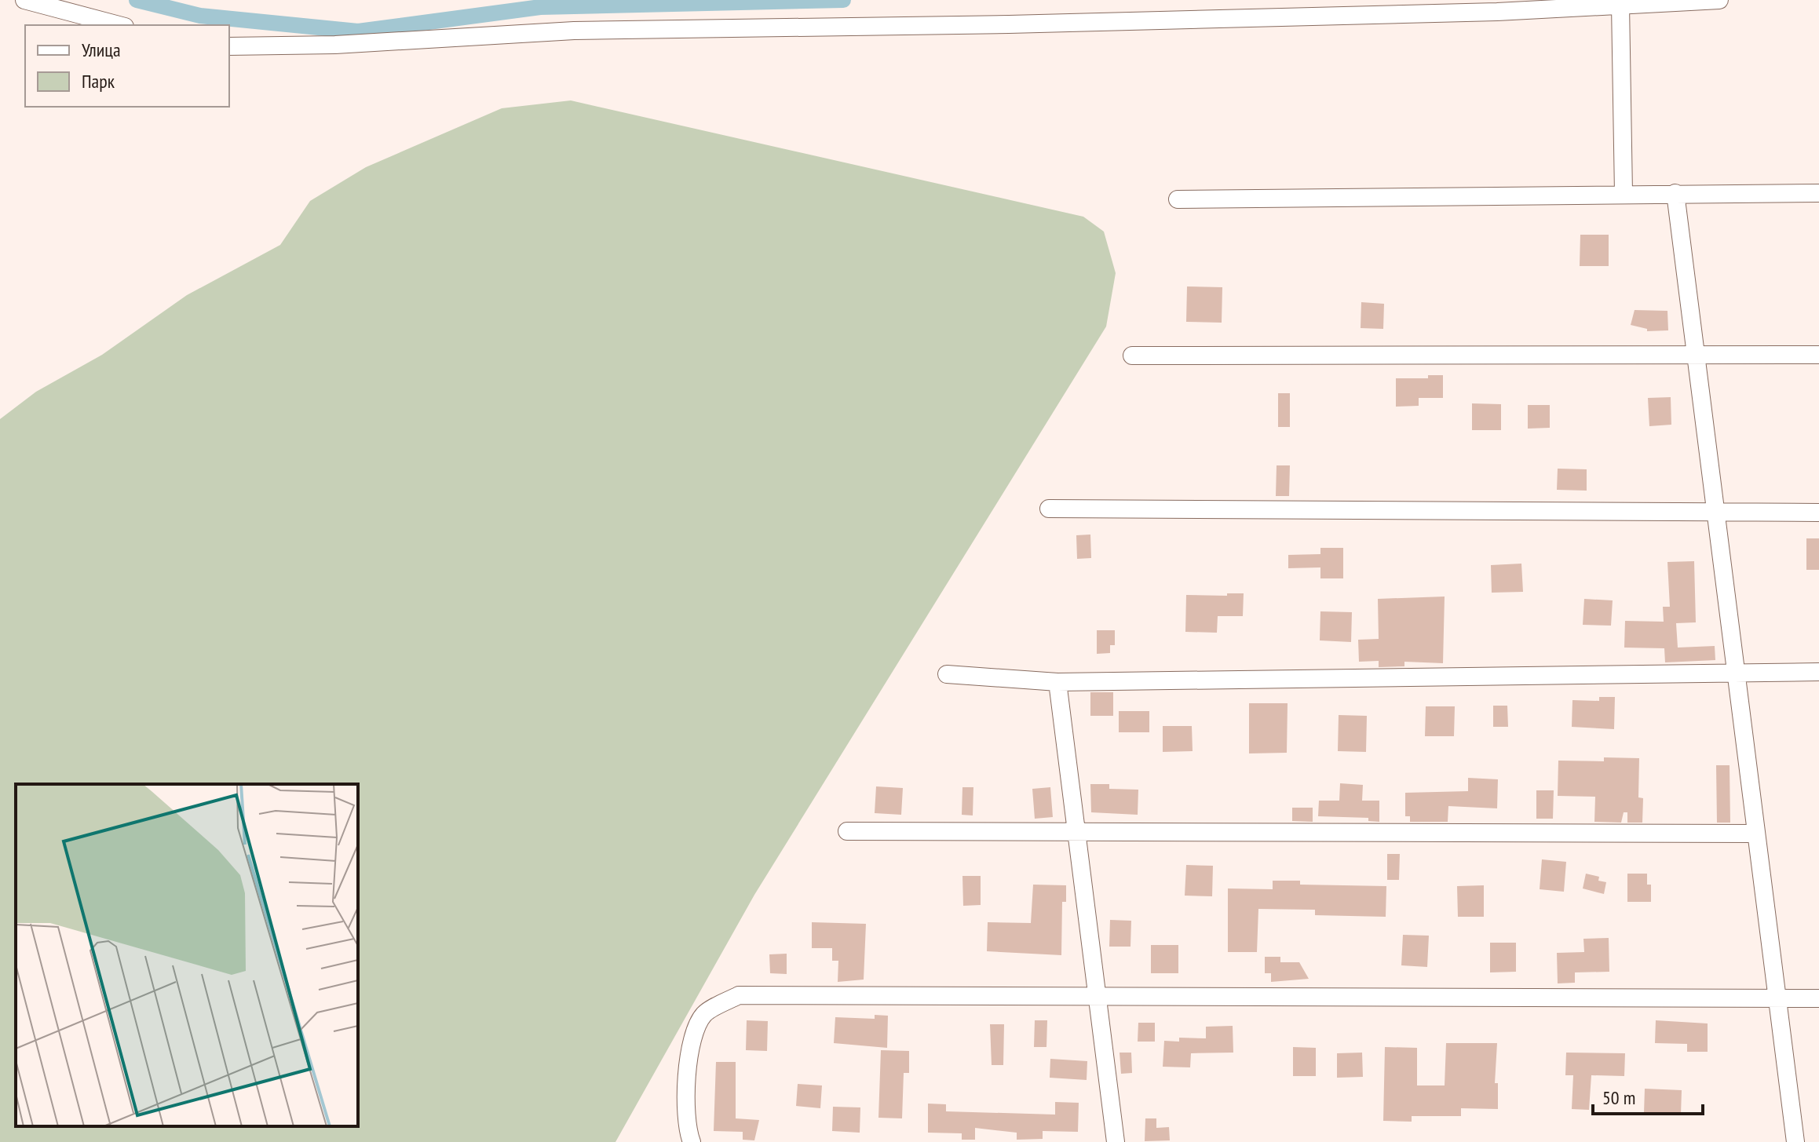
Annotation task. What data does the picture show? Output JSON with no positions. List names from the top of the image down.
{
  "legend": ["Улица", "Парк"],
  "scale_bar": "50 m"
}
